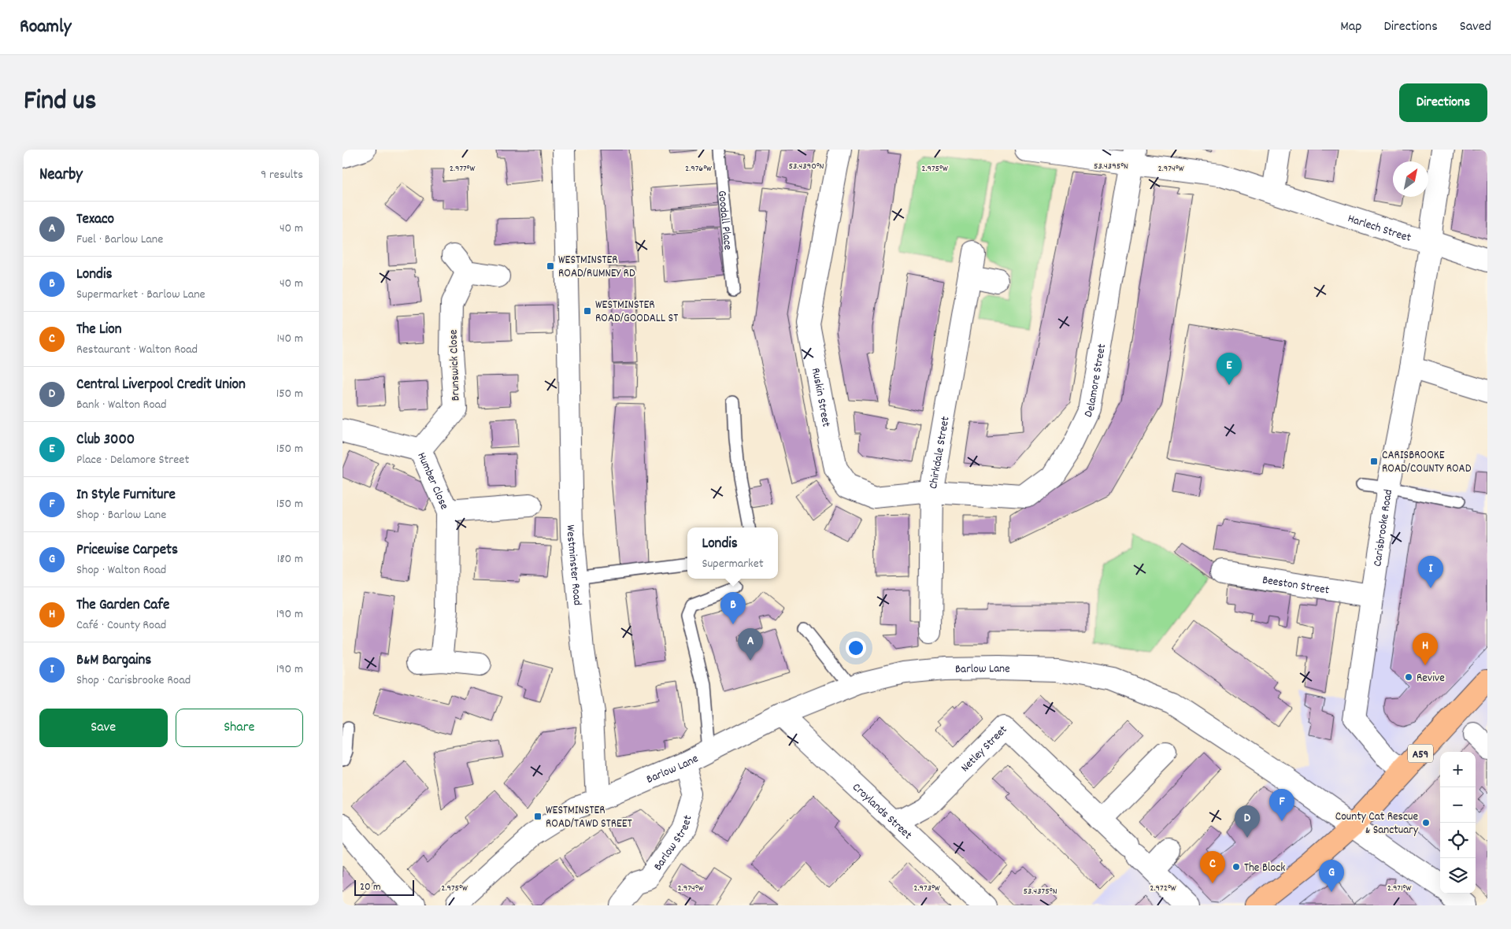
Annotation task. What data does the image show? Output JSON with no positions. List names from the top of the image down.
{
  "streets": {
    "highway": ["A59"],
    "street": [
      "Harlech Street",
      "Brunswick Close",
      "Delamore Street",
      "Ruskin Street",
      "Chirkdale Street",
      "Humber Close",
      "Carisbrooke Road",
      "Westminster Road",
      "Beeston Street",
      "Barlow Lane",
      "Netley Street",
      "Croylands Street",
      "Barlow Street"
    ],
    "lane": ["Goodall Place"]
  },
  "crossings": [
    ["Harlech Street", "Delamore Street"],
    ["Harlech Street", "Carisbrooke Road"],
    ["Brunswick Close", "Humber Close"],
    ["Delamore Street", "Ruskin Street"],
    ["Delamore Street", "Chirkdale Street"],
    ["Ruskin Street", "Chirkdale Street"],
    ["Carisbrooke Road", "Beeston Street"],
    ["Carisbrooke Road", "A59"],
    ["Westminster Road", "Barlow Lane"],
    ["Barlow Lane", "A59"],
    ["Barlow Lane", "Croylands Street"],
    ["Barlow Lane", "Barlow Street"],
    ["Netley Street", "Croylands Street"]
  ],
  "places": {
    "transit": [
      "WESTMINSTER ROAD/RUMNEY RD",
      "WESTMINSTER ROAD/GOODALL ST",
      "CARISBROOKE ROAD/COUNTY ROAD",
      "WESTMINSTER ROAD/TAWD STREET"
    ],
    "other": ["Revive", "County Cat Rescue & Sanctuary", "The Block"]
  },
  "scale_bar": "20 m",
  "north": "top right",
  "page": {
    "header": "Roamly",
    "nav": ["Map", "Directions", "Saved"],
    "title": "Find us",
    "buttons": [
      "Directions",
      ["Save", "Share"]
    ],
    "heading": ["Nearby", "9 results"],
    "list": [
      {
        "mark": "A",
        "name": "Texaco",
        "note": "Fuel · Barlow Lane",
        "value": "40 m"
      },
      {
        "mark": "B",
        "name": "Londis",
        "note": "Supermarket · Barlow Lane",
        "value": "40 m"
      },
      {
        "mark": "C",
        "name": "The Lion",
        "note": "Restaurant · Walton Road",
        "value": "140 m"
      },
      {
        "mark": "D",
        "name": "Central Liverpool Credit Union",
        "note": "Bank · Walton Road",
        "value": "150 m"
      },
      {
        "mark": "E",
        "name": "Club 3000",
        "note": "Place · Delamore Street",
        "value": "150 m"
      },
      {
        "mark": "F",
        "name": "In Style Furniture",
        "note": "Shop · Barlow Lane",
        "value": "150 m"
      },
      {
        "mark": "G",
        "name": "Pricewise Carpets",
        "note": "Shop · Walton Road",
        "value": "180 m"
      },
      {
        "mark": "H",
        "name": "The Garden Cafe",
        "note": "Café · County Road",
        "value": "190 m"
      },
      {
        "mark": "I",
        "name": "B&M Bargains",
        "note": "Shop · Carisbrooke Road",
        "value": "190 m"
      }
    ],
    "pins": [
      "E",
      "I",
      "B",
      "A",
      "H",
      "F",
      "D",
      "C",
      "G"
    ],
    "popup": ["Londis", "Supermarket"],
    "map_buttons": ["+", "−"],
    "scale": "20 m"
  },
  "coordinates": [
    "53.4390°N",
    "53.4395°N",
    "2.977°W",
    "2.976°W",
    "2.975°W",
    "2.974°W",
    "2.973°W",
    "2.972°W",
    "2.971°W",
    "53.4375°N"
  ]
}
